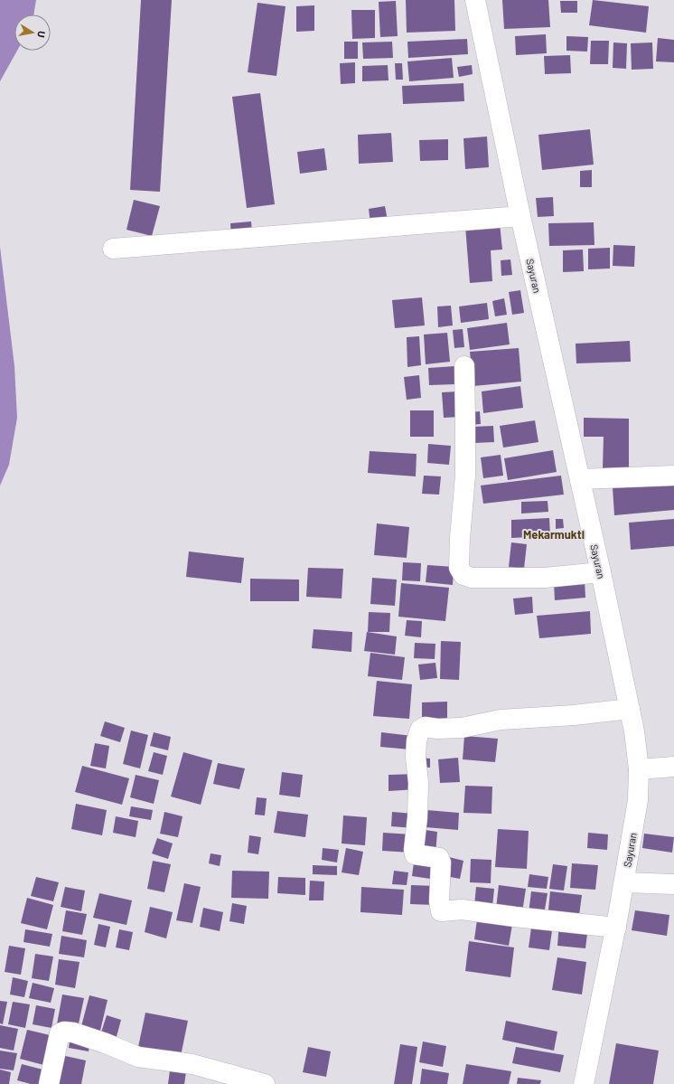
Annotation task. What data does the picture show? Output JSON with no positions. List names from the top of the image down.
{
  "streets": {
    "street": ["Sayuran"]
  },
  "districts": ["Mekarmukti"],
  "north": "right"
}
